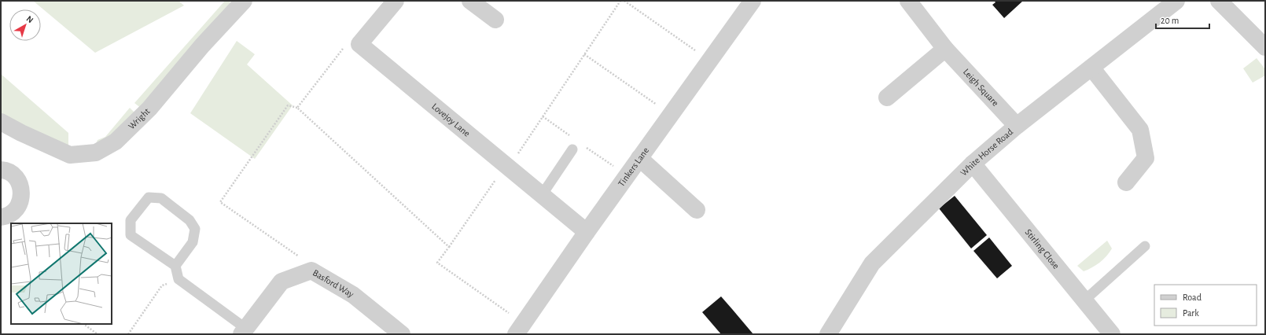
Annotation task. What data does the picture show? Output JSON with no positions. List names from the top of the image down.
{
  "streets": {
    "street": [
      "Leigh Square",
      "Wright",
      "Lovejoy Lane",
      "White Horse Road",
      "Tinkers Lane",
      "Stirling Close",
      "Basford Way"
    ]
  },
  "crossings": [
    ["Leigh Square", "White Horse Road"],
    ["Lovejoy Lane", "Tinkers Lane"],
    ["White Horse Road", "Stirling Close"]
  ],
  "legend": ["Road", "Park"],
  "scale_bar": "20 m",
  "north": "top right"
}
